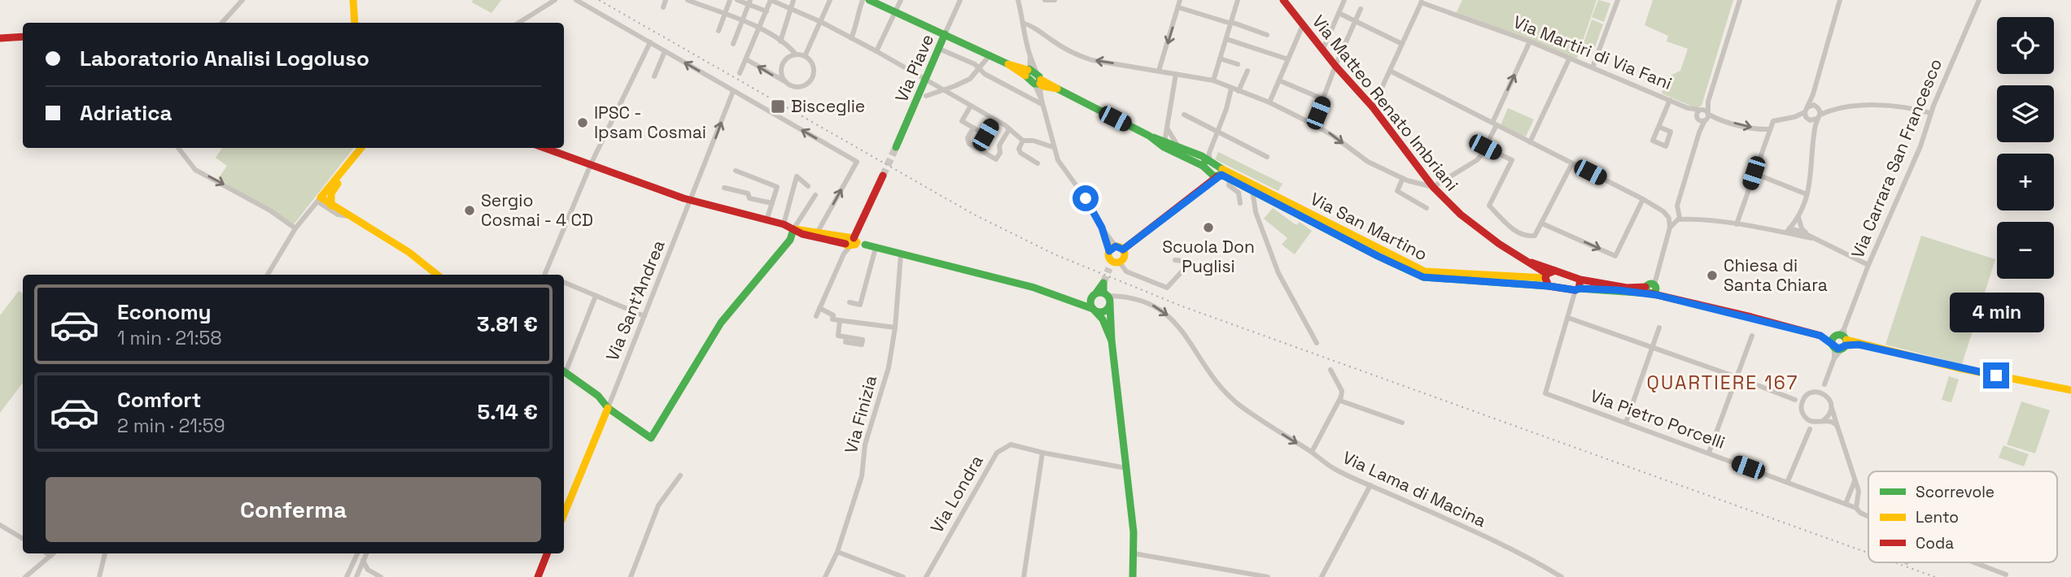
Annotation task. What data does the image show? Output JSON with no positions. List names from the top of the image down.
{
  "streets": {
    "main road": [
      "Via Piave",
      "Via Matteo Renato Imbriani",
      "Via San Martino",
      "Via Sant'Andrea"
    ],
    "street": [
      "Via Martiri di Via Fani",
      "Via Carrara San Francesco",
      "Via Finizia",
      "Via Pietro Porcelli",
      "Via Lama di Macina",
      "Via Londra"
    ]
  },
  "one_way": ["Via Lama di Macina"],
  "districts": ["QUARTIERE 167"],
  "places": {
    "transit": ["Bisceglie"],
    "other": [
      "IPSC - Ipsam Cosmai",
      "Sergio Cosmai - 4 CD",
      "Scuola Don Puglisi",
      "Chiesa di Santa Chiara"
    ]
  },
  "legend": ["Scorrevole", "Lento", "Coda"],
  "page": {
    "map_buttons": ["+", "−"],
    "banner": ["Laboratorio Analisi Logoluso", "Adriatica"],
    "list": [
      {
        "name": "Economy",
        "note": "1 min · 21:58",
        "value": "3.81 €"
      },
      {
        "name": "Comfort",
        "note": "2 min · 21:59",
        "value": "5.14 €"
      }
    ],
    "bubble": "4 min",
    "buttons": "Conferma"
  }
}
